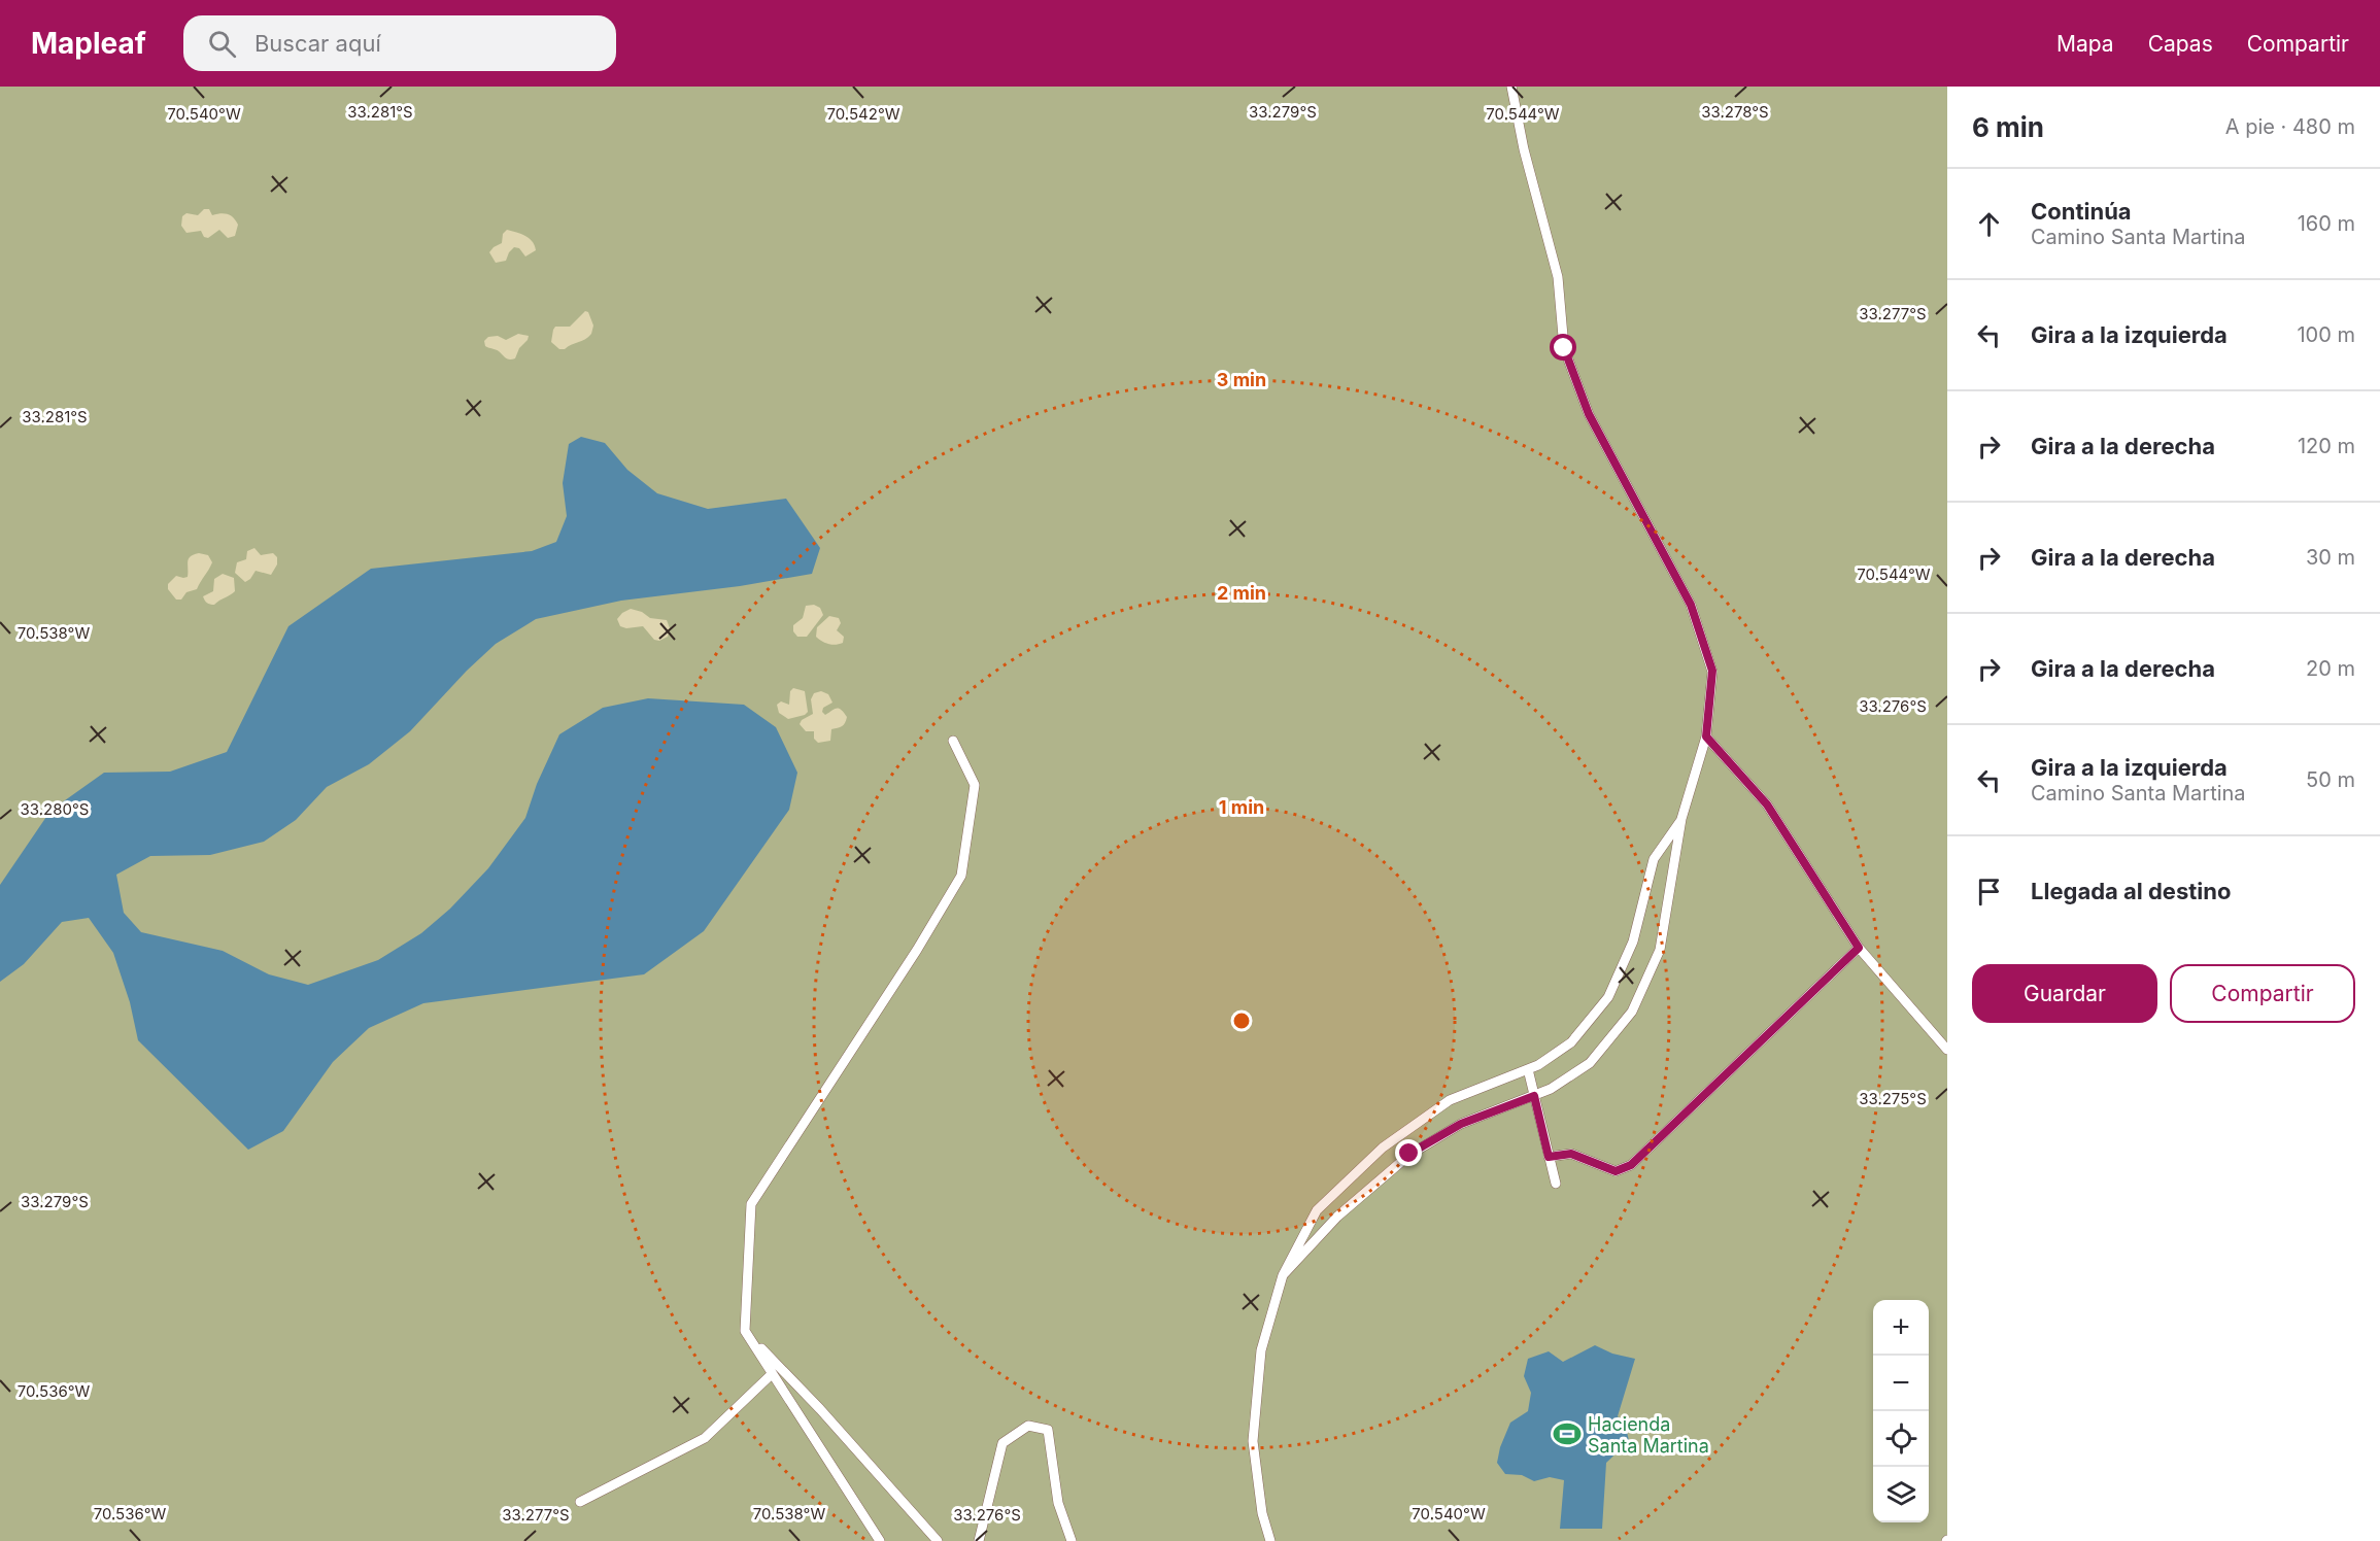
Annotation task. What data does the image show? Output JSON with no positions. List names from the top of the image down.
{
  "places": {
    "sports": ["Hacienda Santa Martina"]
  },
  "page": {
    "header": "Mapleaf",
    "search": "Buscar aquí",
    "nav": ["Mapa", "Capas", "Compartir"],
    "heading": ["6 min", "A pie · 480 m"],
    "list": [
      ["Continúa", "Camino Santa Martina", "160 m"],
      ["Gira a la izquierda", "100 m"],
      ["Gira a la derecha", "120 m"],
      ["Gira a la derecha", "30 m"],
      ["Gira a la derecha", "20 m"],
      ["Gira a la izquierda", "Camino Santa Martina", "50 m"],
      "Llegada al destino"
    ],
    "buttons": ["Guardar", "Compartir"],
    "map_buttons": ["+", "−"]
  },
  "coordinates": [
    "33.281°S",
    "33.279°S",
    "33.278°S",
    "70.540°W",
    "70.542°W",
    "70.544°W",
    "33.277°S",
    "70.538°W",
    "33.276°S",
    "33.280°S",
    "33.275°S",
    "70.536°W"
  ],
  "rings": ["3 min", "2 min", "1 min"]
}
